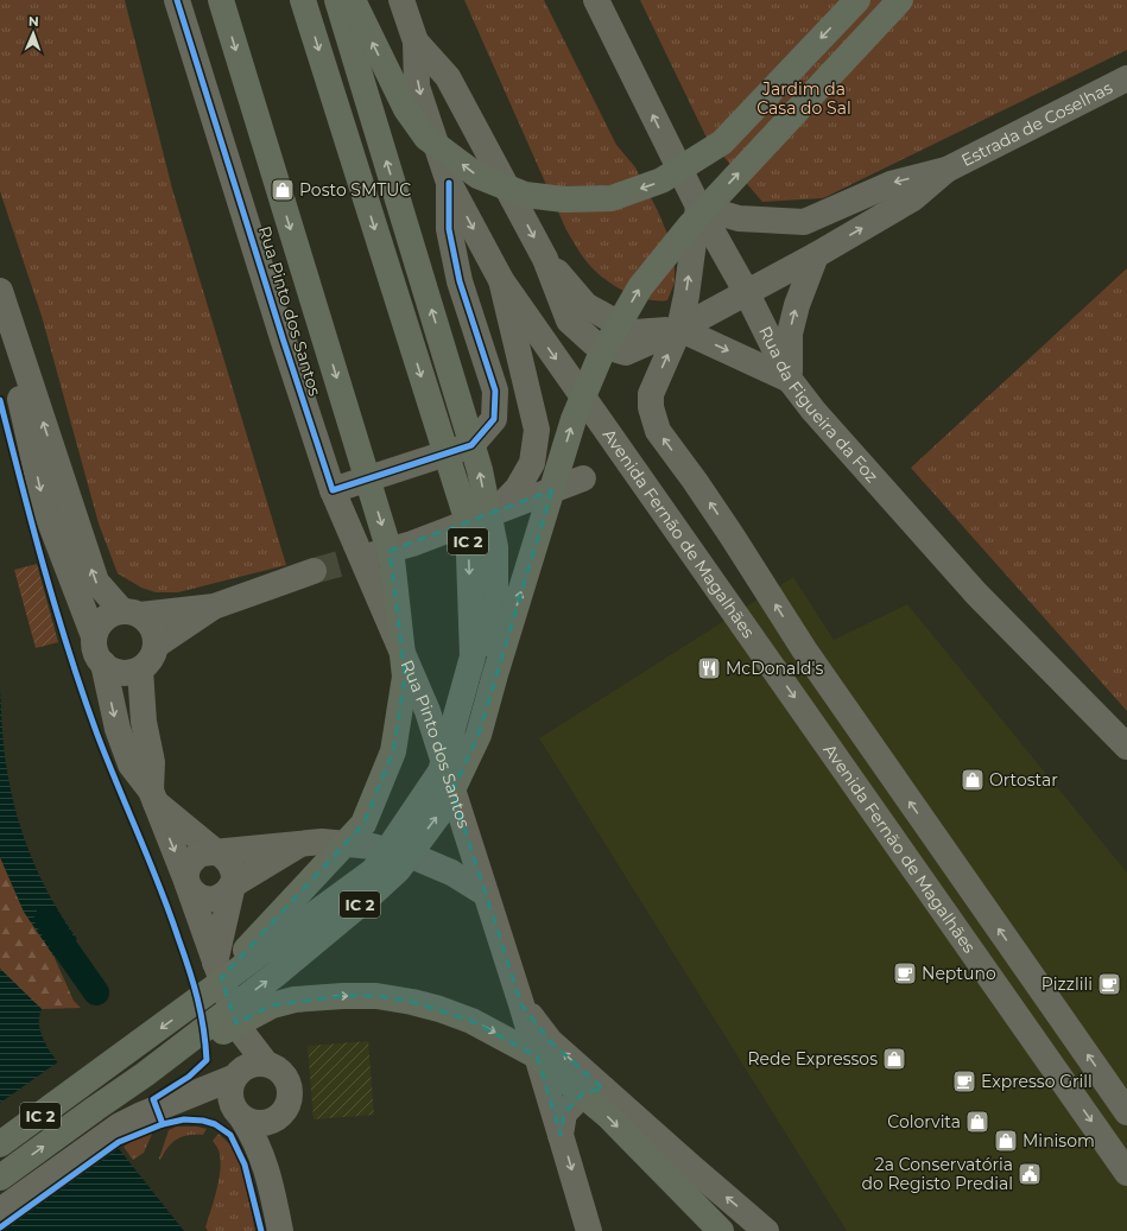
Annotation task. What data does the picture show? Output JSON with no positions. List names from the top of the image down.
{
  "streets": {
    "highway": ["IC 2"],
    "street": [
      "Estrada de Coselhas",
      "Rua Pinto dos Santos",
      "Rua da Figueira da Foz",
      "Avenida Fernão de Magalhães"
    ]
  },
  "crossings": [
    ["Rua da Figueira da Foz", "Avenida Fernão de Magalhães"]
  ],
  "parks": ["Jardim da Casa do Sal"],
  "places": {
    "shop": [
      "Posto SMTUC",
      "Ortostar",
      "Rede Expressos",
      "Colorvita",
      "Minisom"
    ],
    "restaurant": ["McDonald's"],
    "cafe": ["Neptuno", "Pizzlili", "Expresso Grill"],
    "public building": ["2a Conservatória do Registo Predial"]
  },
  "north": "top"
}
